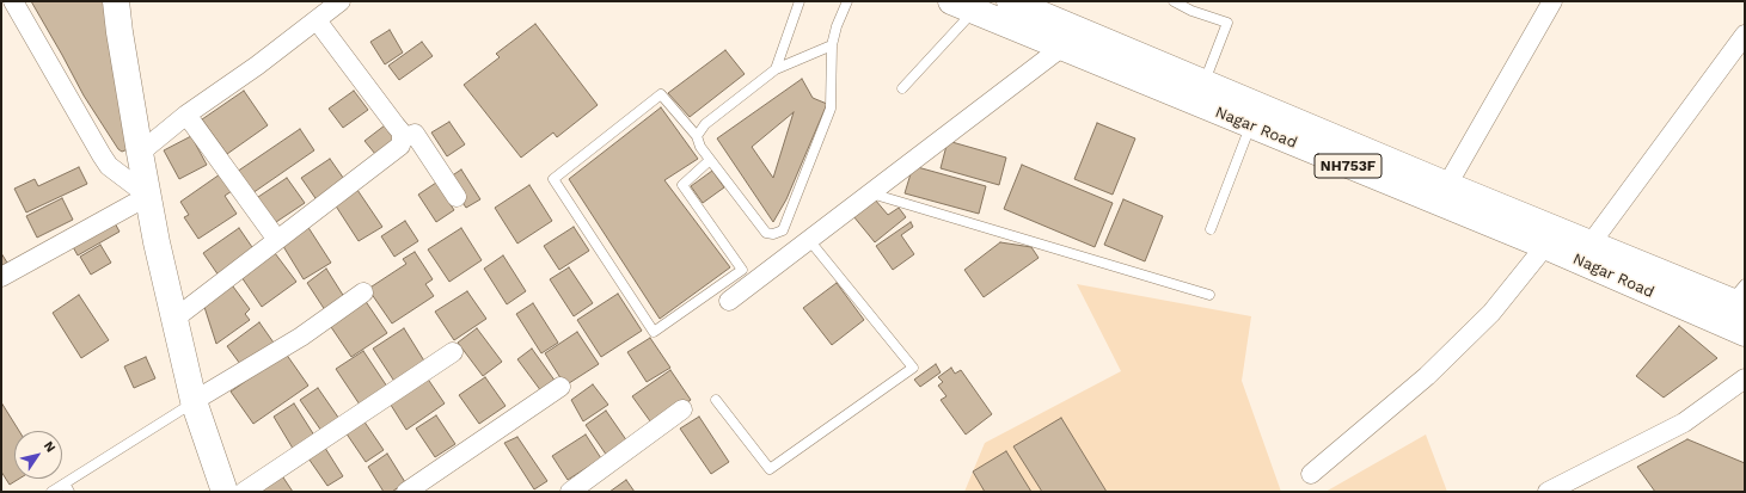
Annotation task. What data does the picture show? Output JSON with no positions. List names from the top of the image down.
{
  "streets": {
    "main road": ["Nagar Road", "NH753F"]
  },
  "north": "top right"
}
